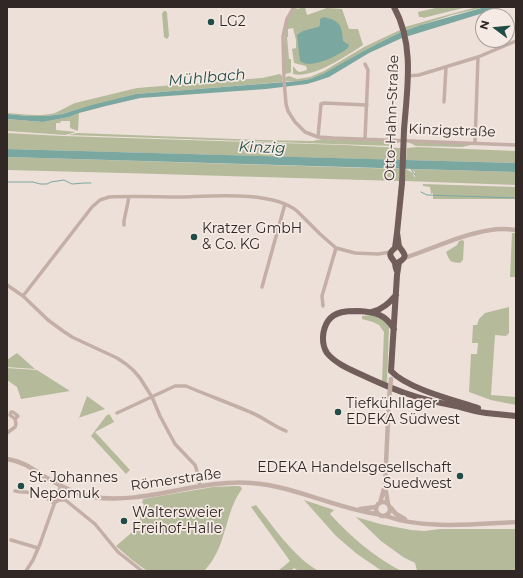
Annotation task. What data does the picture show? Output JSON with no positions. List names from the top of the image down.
{
  "streets": {
    "main road": ["Otto-Hahn-Straße"],
    "street": ["Kinzigstraße", "Römerstraße"]
  },
  "crossings": [
    ["Otto-Hahn-Straße", "Römerstraße"]
  ],
  "water": ["Mühlbach", "Kinzig"],
  "places": [
    "LG2",
    "Kratzer GmbH & Co. KG",
    "Tiefkühllager EDEKA Südwest",
    "EDEKA Handelsgesellschaft Suedwest",
    "St. Johannes Nepomuk",
    "Waltersweier Freihof-Halle"
  ],
  "north": "left"
}
